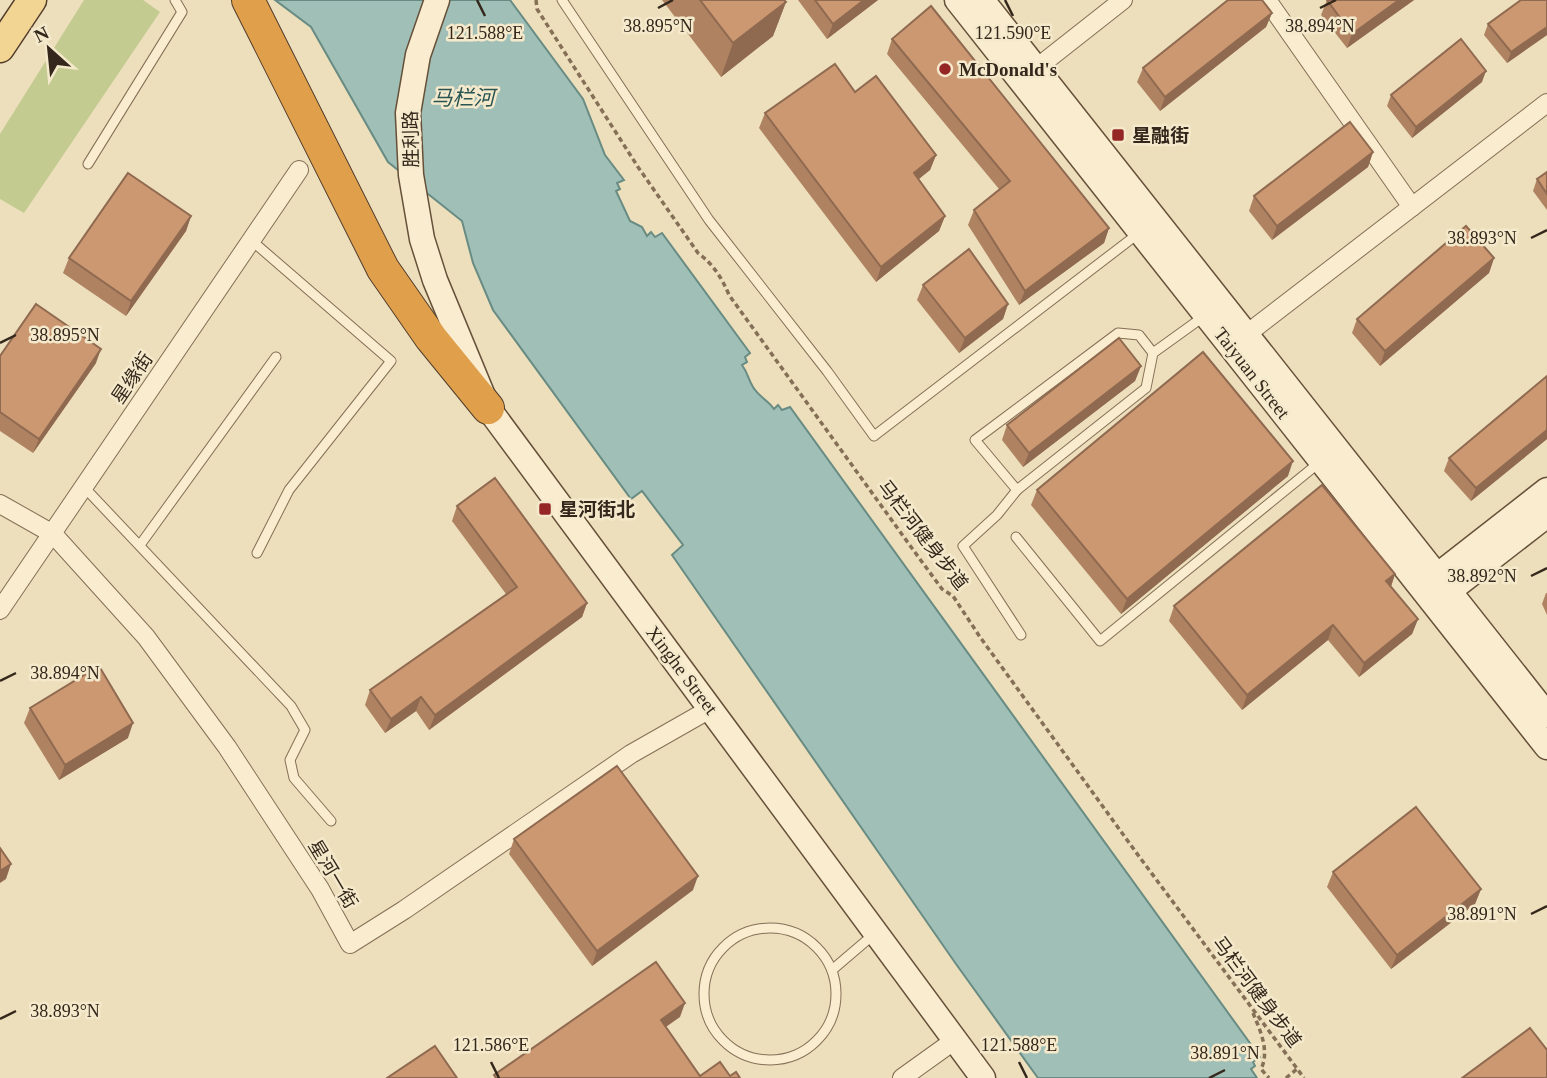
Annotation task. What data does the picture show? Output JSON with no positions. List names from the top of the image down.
{
  "streets": {
    "main road": ["胜利路", "Taiyuan Street", "Xinghe Street"],
    "street": ["星缘街", "星河一街"],
    "path": ["马栏河健身步道"]
  },
  "crossings": [
    ["胜利路", "Xinghe Street"],
    ["星缘街", "星河一街"],
    ["Xinghe Street", "星河一街"]
  ],
  "water": ["马栏河"],
  "places": {
    "other": ["McDonald's"],
    "transit": ["星融街", "星河街北"]
  },
  "north": "top left",
  "coordinates": [
    "38.895°N",
    "38.894°N",
    "121.588°E",
    "121.590°E",
    "38.893°N",
    "38.892°N",
    "38.891°N",
    "121.586°E"
  ]
}
